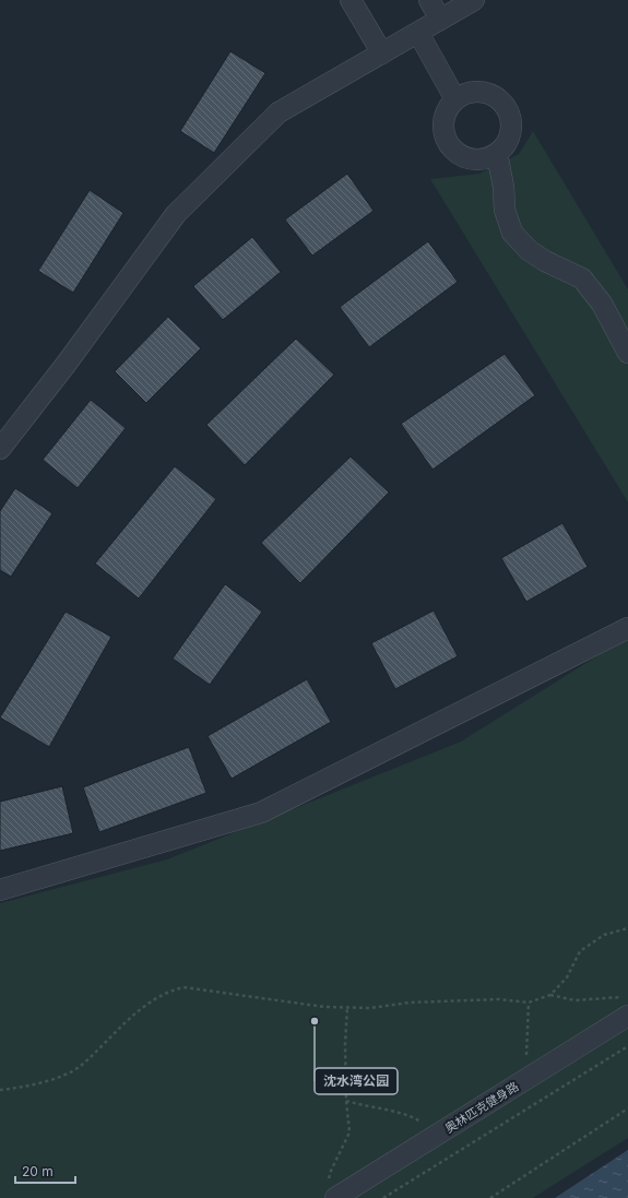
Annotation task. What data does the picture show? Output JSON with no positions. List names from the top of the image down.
{
  "streets": {
    "street": ["奥林匹克健身路"]
  },
  "places": ["沈水湾公园"],
  "scale_bar": "20 m"
}
